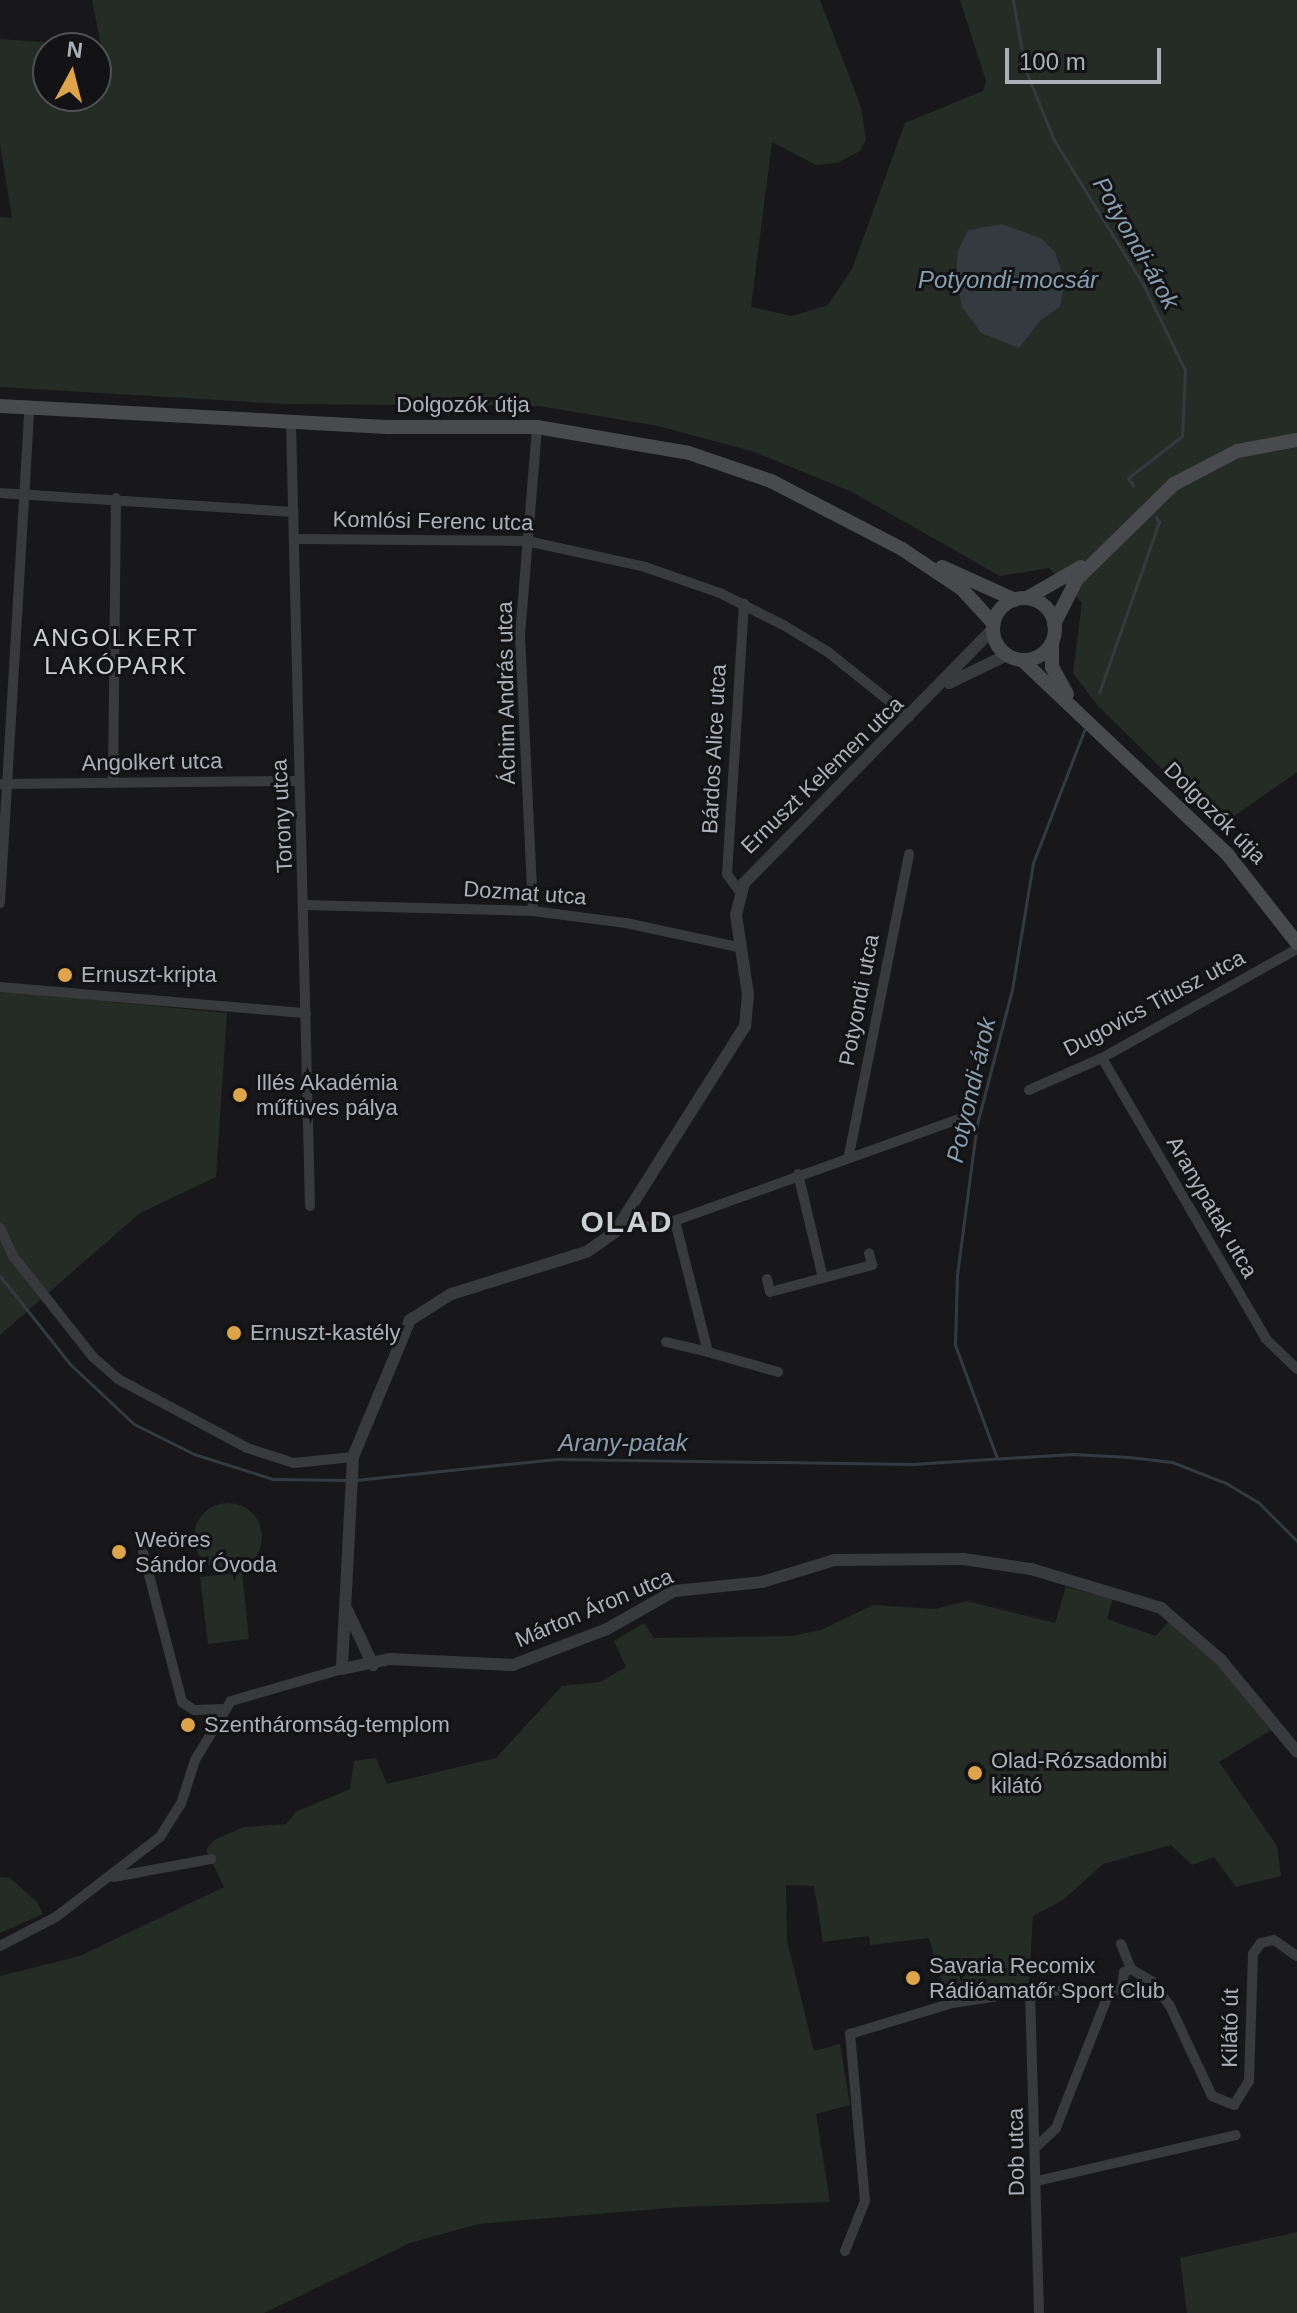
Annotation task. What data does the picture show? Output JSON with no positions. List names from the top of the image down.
{
  "streets": {
    "main road": ["Dolgozók útja"],
    "street": [
      "Komlósi Ferenc utca",
      "Áchim András utca",
      "Bárdos Alice utca",
      "Angolkert utca",
      "Ernuszt Kelemen utca",
      "Torony utca",
      "Dozmat utca",
      "Potyondi utca",
      "Dugovics Titusz utca",
      "Aranypatak utca",
      "Márton Áron utca",
      "Kilátó út",
      "Dob utca"
    ]
  },
  "crossings": [
    ["Dolgozók útja", "Áchim András utca"],
    ["Dolgozók útja", "Ernuszt Kelemen utca"],
    ["Dolgozók útja", "Torony utca"],
    ["Dolgozók útja", "Dugovics Titusz utca"],
    ["Komlósi Ferenc utca", "Áchim András utca"],
    ["Komlósi Ferenc utca", "Bárdos Alice utca"],
    ["Komlósi Ferenc utca", "Ernuszt Kelemen utca"],
    ["Komlósi Ferenc utca", "Torony utca"],
    ["Áchim András utca", "Dozmat utca"],
    ["Bárdos Alice utca", "Ernuszt Kelemen utca"],
    ["Angolkert utca", "Torony utca"],
    ["Torony utca", "Dozmat utca"],
    ["Dugovics Titusz utca", "Aranypatak utca"]
  ],
  "districts": ["ANGOLKERT LAKÓPARK", "OLAD"],
  "water": ["Potyondi-árok", "Potyondi-mocsár", "Arany-patak"],
  "places": [
    "Ernuszt-kripta",
    "Illés Akadémia műfüves pálya",
    "Ernuszt-kastély",
    "Weöres Sándor Óvoda",
    "Szentháromság-templom",
    "Olad-Rózsadombi kilátó",
    "Savaria Recomix Rádióamatőr Sport Club"
  ],
  "scale_bar": "100 m",
  "north": "top"
}
